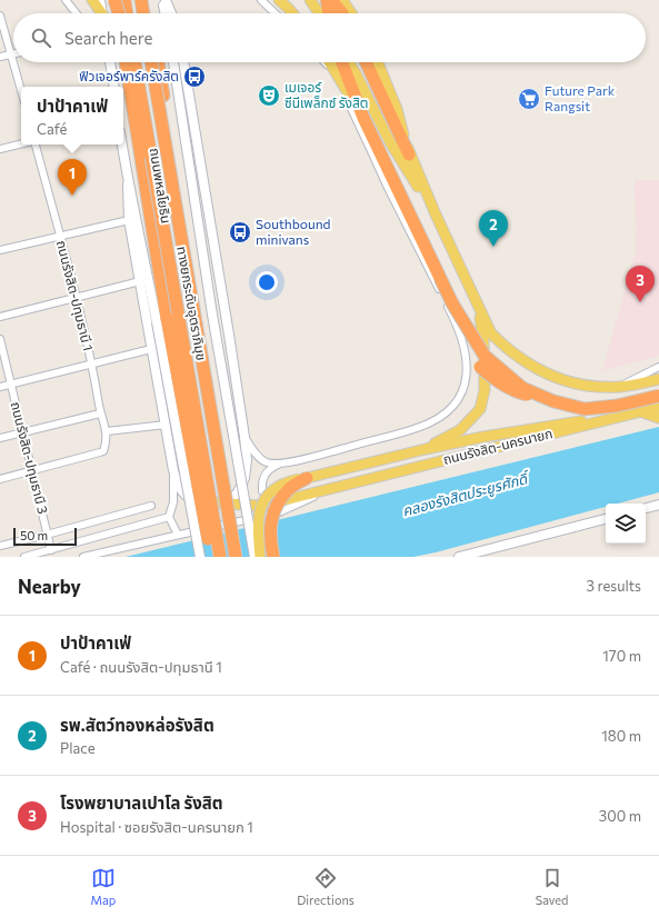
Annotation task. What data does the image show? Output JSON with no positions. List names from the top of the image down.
{
  "streets": {
    "highway": ["ถนนพหลโยธิน", "ทางยกระดับอุตราภิมุข"],
    "main road": ["ถนนรังสิต-นครนายก"],
    "street": ["ถนนรังสิต-ปทุมธานี 1", "ถนนรังสิต-ปทุมธานี 3"]
  },
  "crossings": [
    ["ถนนรังสิต-ปทุมธานี 1", "ถนนรังสิต-ปทุมธานี 3"]
  ],
  "water": ["คลองรังสิตประยูรศักดิ์"],
  "places": {
    "bus stop": ["ฟิวเจอร์พาร์ครังสิต", "Southbound minivans"],
    "theatre": ["เมเจอร์ ซีนีเพล็กซ์ รังสิต"],
    "supermarket": ["Future Park Rangsit"]
  },
  "scale_bar": "50 m",
  "page": {
    "search": "Search here",
    "popup": ["ปาป้าคาเฟ่", "Café"],
    "pins": ["1", "2", "3"],
    "scale": "50 m",
    "heading": ["Nearby", "3 results"],
    "list": [
      {
        "mark": "1",
        "name": "ปาป้าคาเฟ่",
        "note": "Café · ถนนรังสิต-ปทุมธานี 1",
        "value": "170 m"
      },
      {
        "mark": "2",
        "name": "รพ.สัตว์ทองหล่อรังสิต",
        "note": "Place",
        "value": "180 m"
      },
      {
        "mark": "3",
        "name": "โรงพยาบาลเปาโล รังสิต",
        "note": "Hospital · ซอยรังสิต-นครนายก 1",
        "value": "300 m"
      }
    ],
    "nav": ["Map", "Directions", "Saved"]
  }
}
